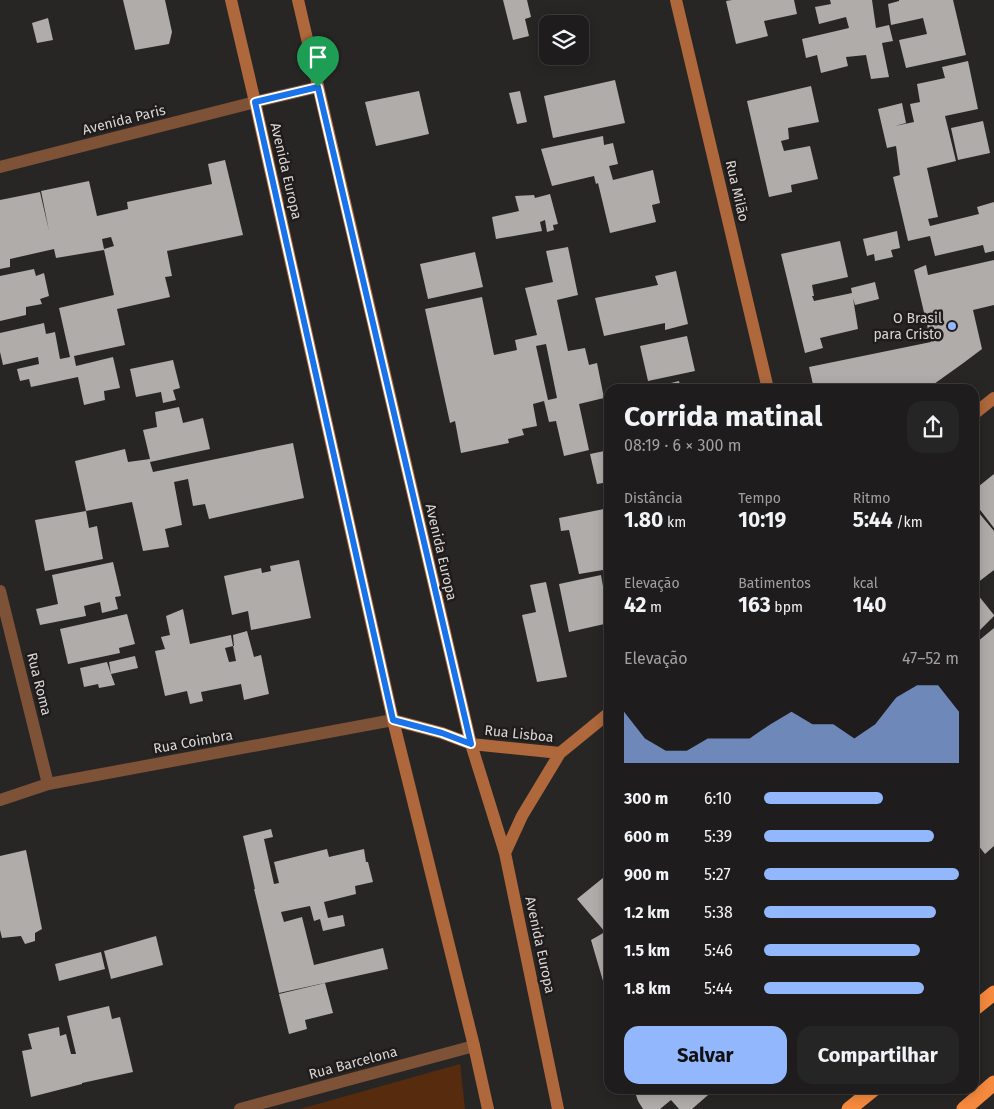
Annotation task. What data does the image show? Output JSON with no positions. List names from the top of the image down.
{
  "streets": {
    "main road": ["Avenida Europa", "Rua Milão", "Rua Lisboa"],
    "street": [
      "Avenida Paris",
      "Rua Roma",
      "Rua Coimbra",
      "Rua Barcelona"
    ]
  },
  "crossings": [
    ["Avenida Paris", "Avenida Europa"],
    ["Avenida Europa", "Rua Lisboa"],
    ["Avenida Europa", "Rua Coimbra"],
    ["Avenida Europa", "Rua Barcelona"],
    ["Rua Roma", "Rua Coimbra"],
    ["Rua Lisboa", "Rua Coimbra"]
  ],
  "places": ["O Brasil para Cristo"],
  "page": {
    "heading": ["Corrida matinal", "08:19 · 6 × 300 m"],
    "stats": [
      ["Distância", "1.80 km"],
      ["Tempo", "10:19"],
      ["Ritmo", "5:44 /km"],
      ["Elevação", "42 m"],
      ["Batimentos", "163 bpm"],
      ["kcal", "140"]
    ],
    "chart": ["Elevação", "47–52 m"],
    "list": [
      {
        "name": "300 m",
        "note": "6:10"
      },
      {
        "name": "600 m",
        "note": "5:39"
      },
      {
        "name": "900 m",
        "note": "5:27"
      },
      {
        "name": "1.2 km",
        "note": "5:38"
      },
      {
        "name": "1.5 km",
        "note": "5:46"
      },
      {
        "name": "1.8 km",
        "note": "5:44"
      }
    ],
    "buttons": ["Salvar", "Compartilhar"]
  }
}
